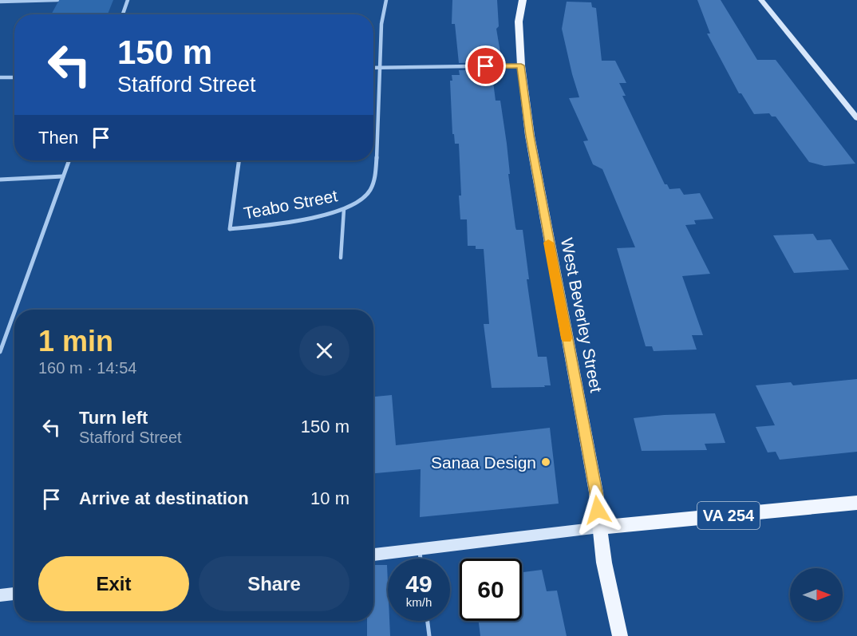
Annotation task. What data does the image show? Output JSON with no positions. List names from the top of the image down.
{
  "streets": {
    "main road": ["West Beverley Street", "VA 254"],
    "street": ["Teabo Street"]
  },
  "crossings": [
    ["West Beverley Street", "VA 254"]
  ],
  "places": ["Sanaa Design"],
  "north": "right",
  "page": {
    "turn": ["150 m", "Stafford Street"],
    "then": "Then",
    "heading": ["1 min", "160 m · 14:54"],
    "list": [
      {
        "name": "Turn left",
        "note": "Stafford Street",
        "value": "150 m"
      },
      {
        "name": "Arrive at destination",
        "value": "10 m"
      }
    ],
    "buttons": ["Exit", "Share"],
    "speed": "49 km/h",
    "limit": "60"
  }
}
